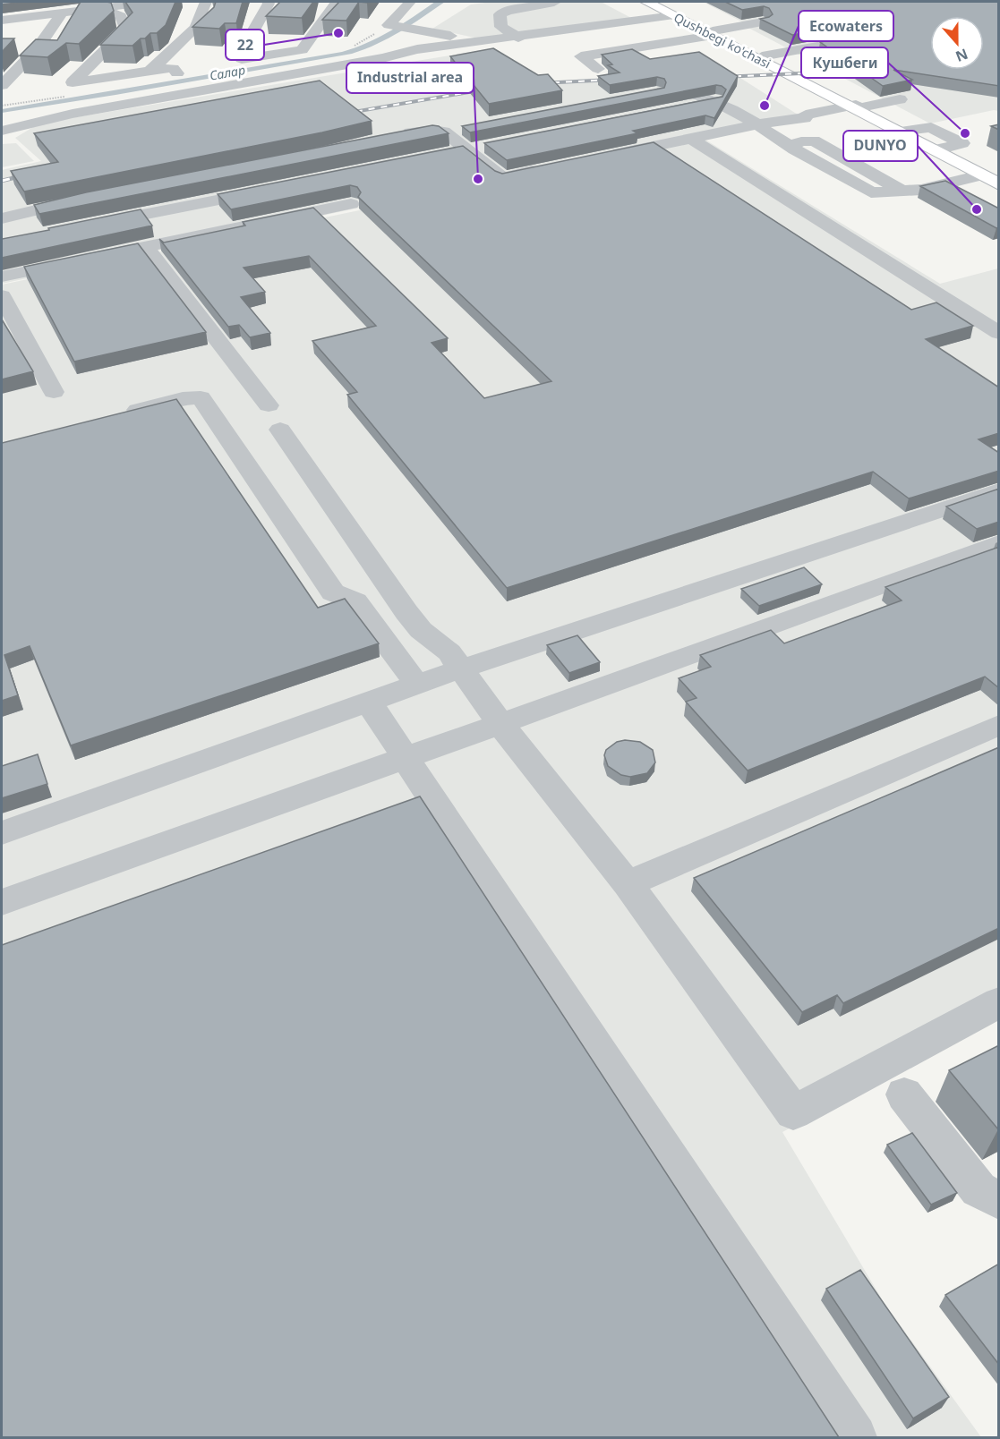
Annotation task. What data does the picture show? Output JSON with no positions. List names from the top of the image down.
{
  "streets": {
    "main road": ["Qushbegi ko'chasi"]
  },
  "water": ["Салар"],
  "places": [
    "22",
    "Ecowaters",
    "Кушбеги",
    "Industrial area",
    "DUNYO"
  ],
  "north": "bottom"
}
